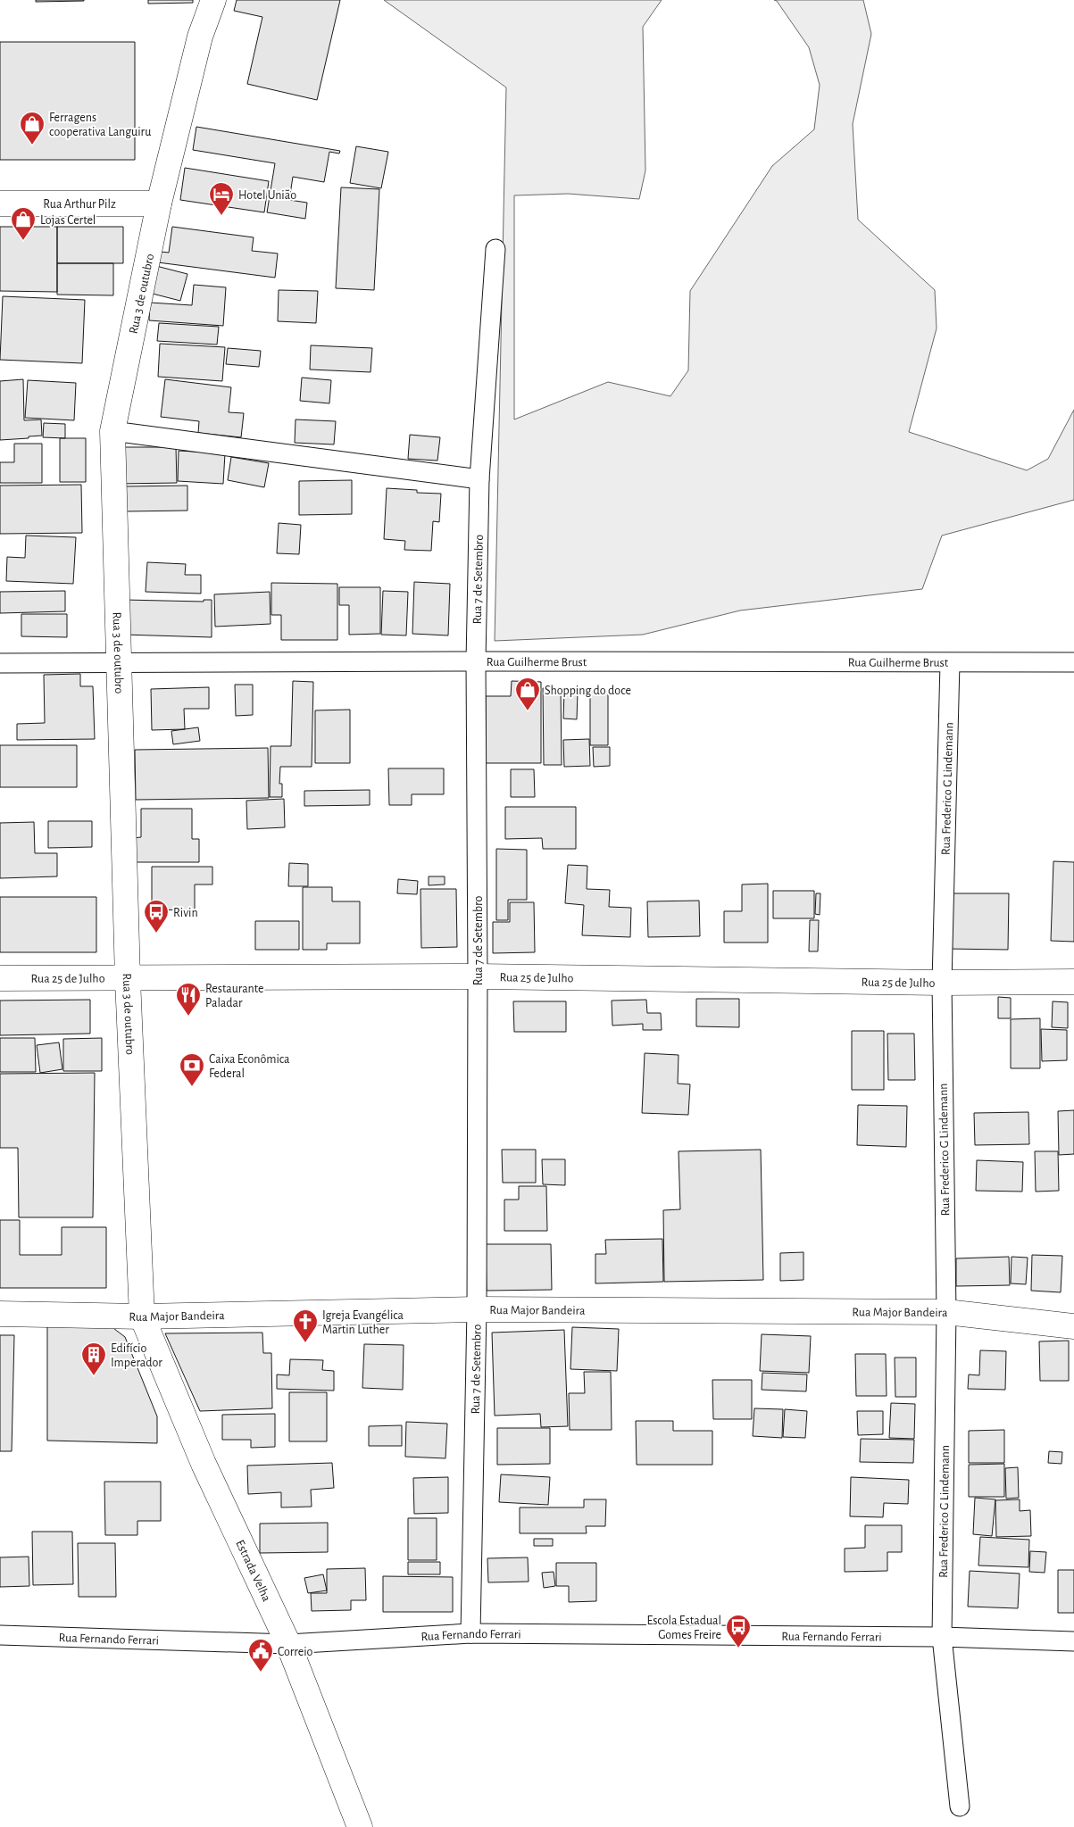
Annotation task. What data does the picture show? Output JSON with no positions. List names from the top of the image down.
{
  "streets": {
    "main road": [
      "Rua Arthur Pilz",
      "Rua 3 de outubro",
      "Rua 25 de Julho",
      "Rua Major Bandeira",
      "Estrada Velha"
    ],
    "street": [
      "Rua 7 de Setembro",
      "Rua Guilherme Brust",
      "Rua Frederico G Lindemann",
      "Rua Fernando Ferrari"
    ]
  },
  "crossings": [
    ["Rua Arthur Pilz", "Rua 3 de outubro"],
    ["Rua 3 de outubro", "Rua Guilherme Brust"],
    ["Rua 3 de outubro", "Rua 25 de Julho"],
    ["Rua 3 de outubro", "Rua Major Bandeira"],
    ["Rua 3 de outubro", "Estrada Velha"],
    ["Rua 7 de Setembro", "Rua Guilherme Brust"],
    ["Rua 7 de Setembro", "Rua 25 de Julho"],
    ["Rua 7 de Setembro", "Rua Major Bandeira"],
    ["Rua 7 de Setembro", "Rua Fernando Ferrari"],
    ["Rua Guilherme Brust", "Rua Frederico G Lindemann"],
    ["Rua Frederico G Lindemann", "Rua 25 de Julho"],
    ["Rua Frederico G Lindemann", "Rua Major Bandeira"],
    ["Rua Frederico G Lindemann", "Rua Fernando Ferrari"],
    ["Rua Major Bandeira", "Estrada Velha"],
    ["Estrada Velha", "Rua Fernando Ferrari"]
  ],
  "places": {
    "shop": ["Ferragens cooperativa Languiru", "Lojas Certel", "Shopping do doce"],
    "hotel": ["Hotel União"],
    "bus stop": ["Rivin", "Escola Estadual Gomes Freire"],
    "restaurant": ["Restaurante Paladar"],
    "bank": ["Caixa Econômica Federal"],
    "church": ["Igreja Evangélica Martin Luther"],
    "building": ["Edifício Imperador"],
    "public building": ["Correio"]
  }
}
